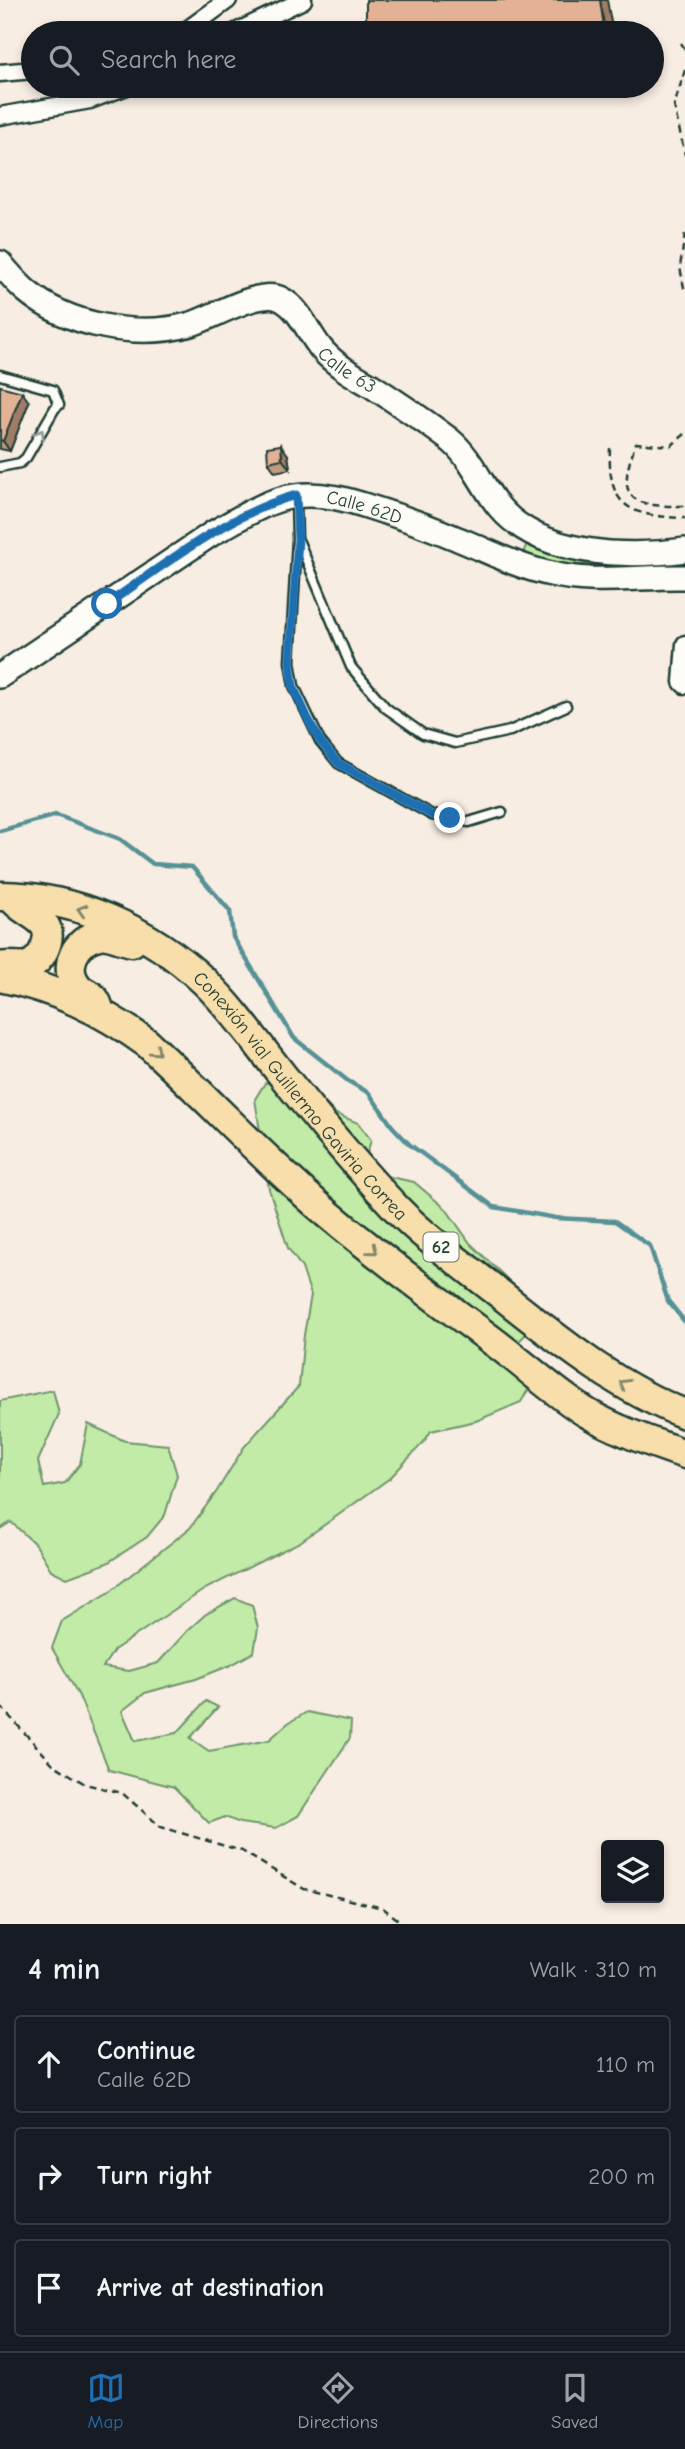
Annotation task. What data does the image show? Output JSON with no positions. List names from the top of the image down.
{
  "streets": {
    "highway": ["Conexión vial Guillermo Gaviria Correa", "62"],
    "main road": ["Calle 63", "Calle 62D"]
  },
  "page": {
    "search": "Search here",
    "heading": ["4 min", "Walk · 310 m"],
    "list": [
      ["Continue", "Calle 62D", "110 m"],
      ["Turn right", "200 m"],
      "Arrive at destination"
    ],
    "nav": ["Map", "Directions", "Saved"]
  }
}
